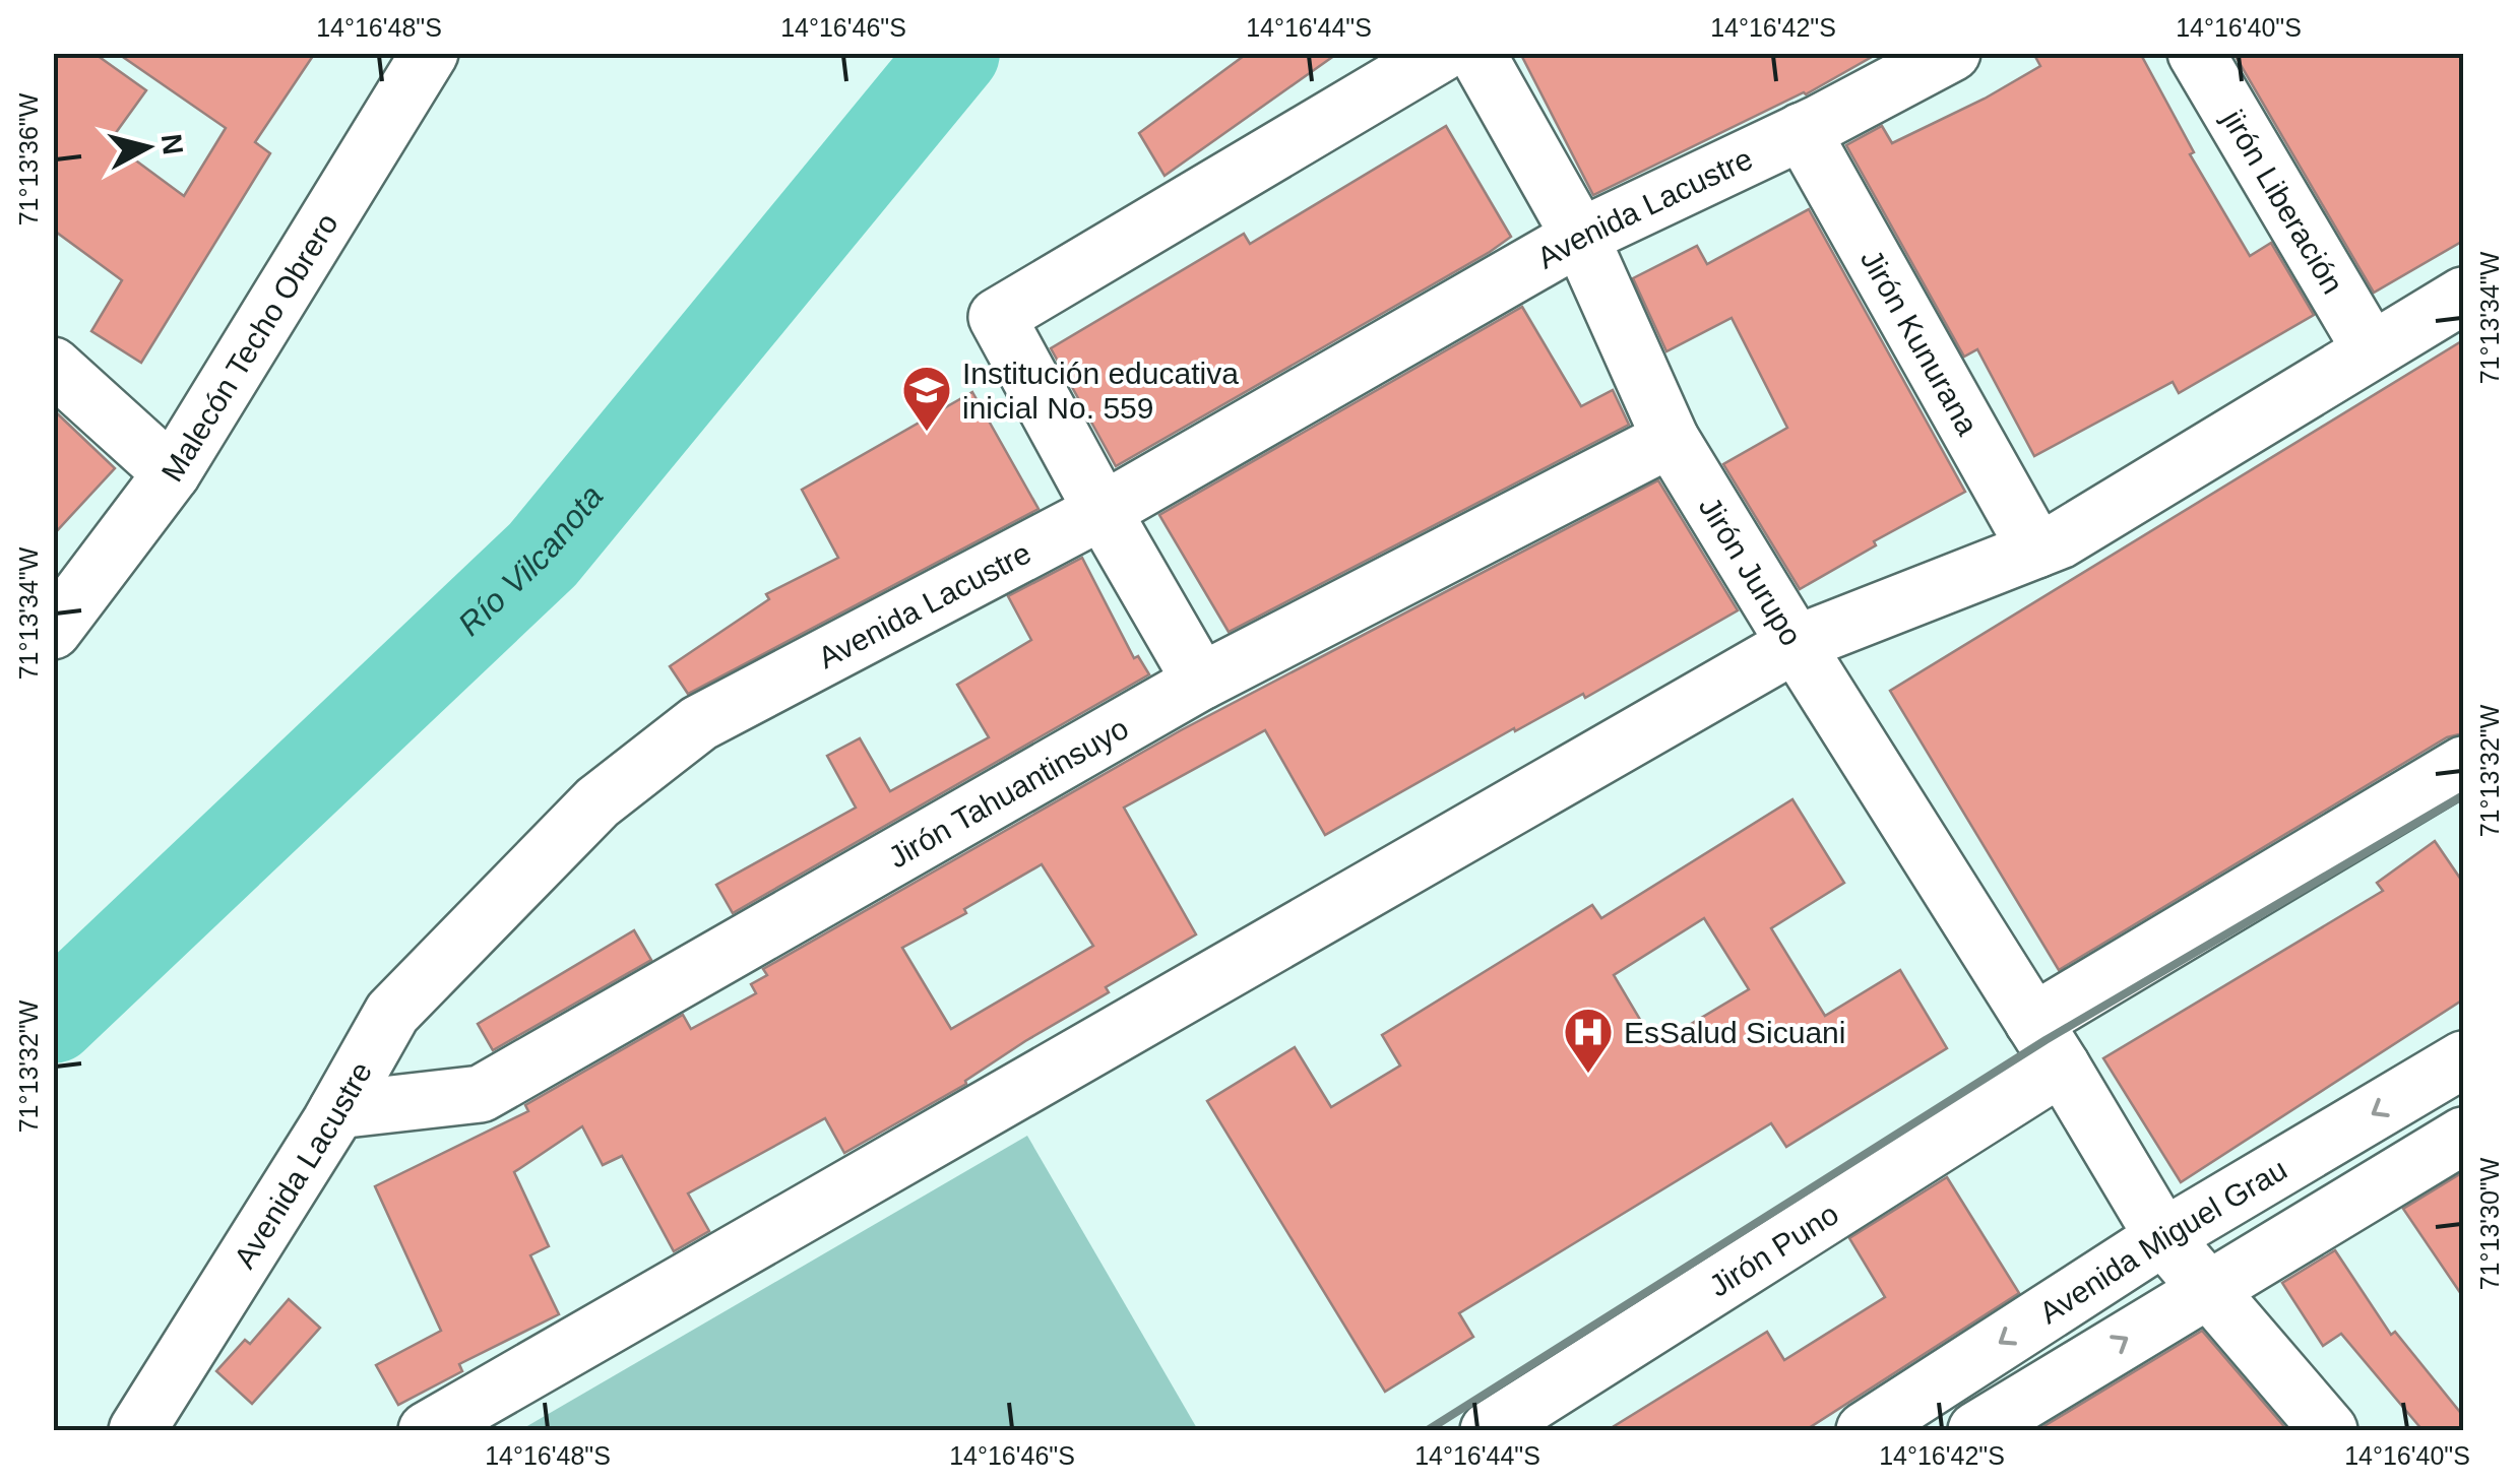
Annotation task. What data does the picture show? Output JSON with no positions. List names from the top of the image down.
{
  "streets": {
    "street": [
      "jirón Liberación",
      "Avenida Lacustre",
      "Jirón Kunurana",
      "Malecón Techo Obrero",
      "Jirón Jurupo",
      "Jirón Tahuantinsuyo",
      "Avenida Miguel Grau",
      "Jirón Puno"
    ]
  },
  "crossings": [
    ["Avenida Lacustre", "Jirón Kunurana"],
    ["Avenida Lacustre", "Jirón Jurupo"],
    ["Avenida Lacustre", "Jirón Tahuantinsuyo"],
    ["Jirón Jurupo", "Jirón Tahuantinsuyo"],
    ["Jirón Jurupo", "Avenida Miguel Grau"],
    ["Jirón Jurupo", "Jirón Puno"]
  ],
  "water": ["Río Vilcanota"],
  "places": {
    "school or university": ["Institución educativa inicial No. 559"],
    "hospital": ["EsSalud Sicuani"]
  },
  "north": "right",
  "coordinates": [
    "14°16'48\"S",
    "14°16'46\"S",
    "14°16'44\"S",
    "14°16'42\"S",
    "14°16'40\"S",
    "71°13'36\"W",
    "71°13'34\"W",
    "71°13'32\"W",
    "71°13'30\"W"
  ]
}
